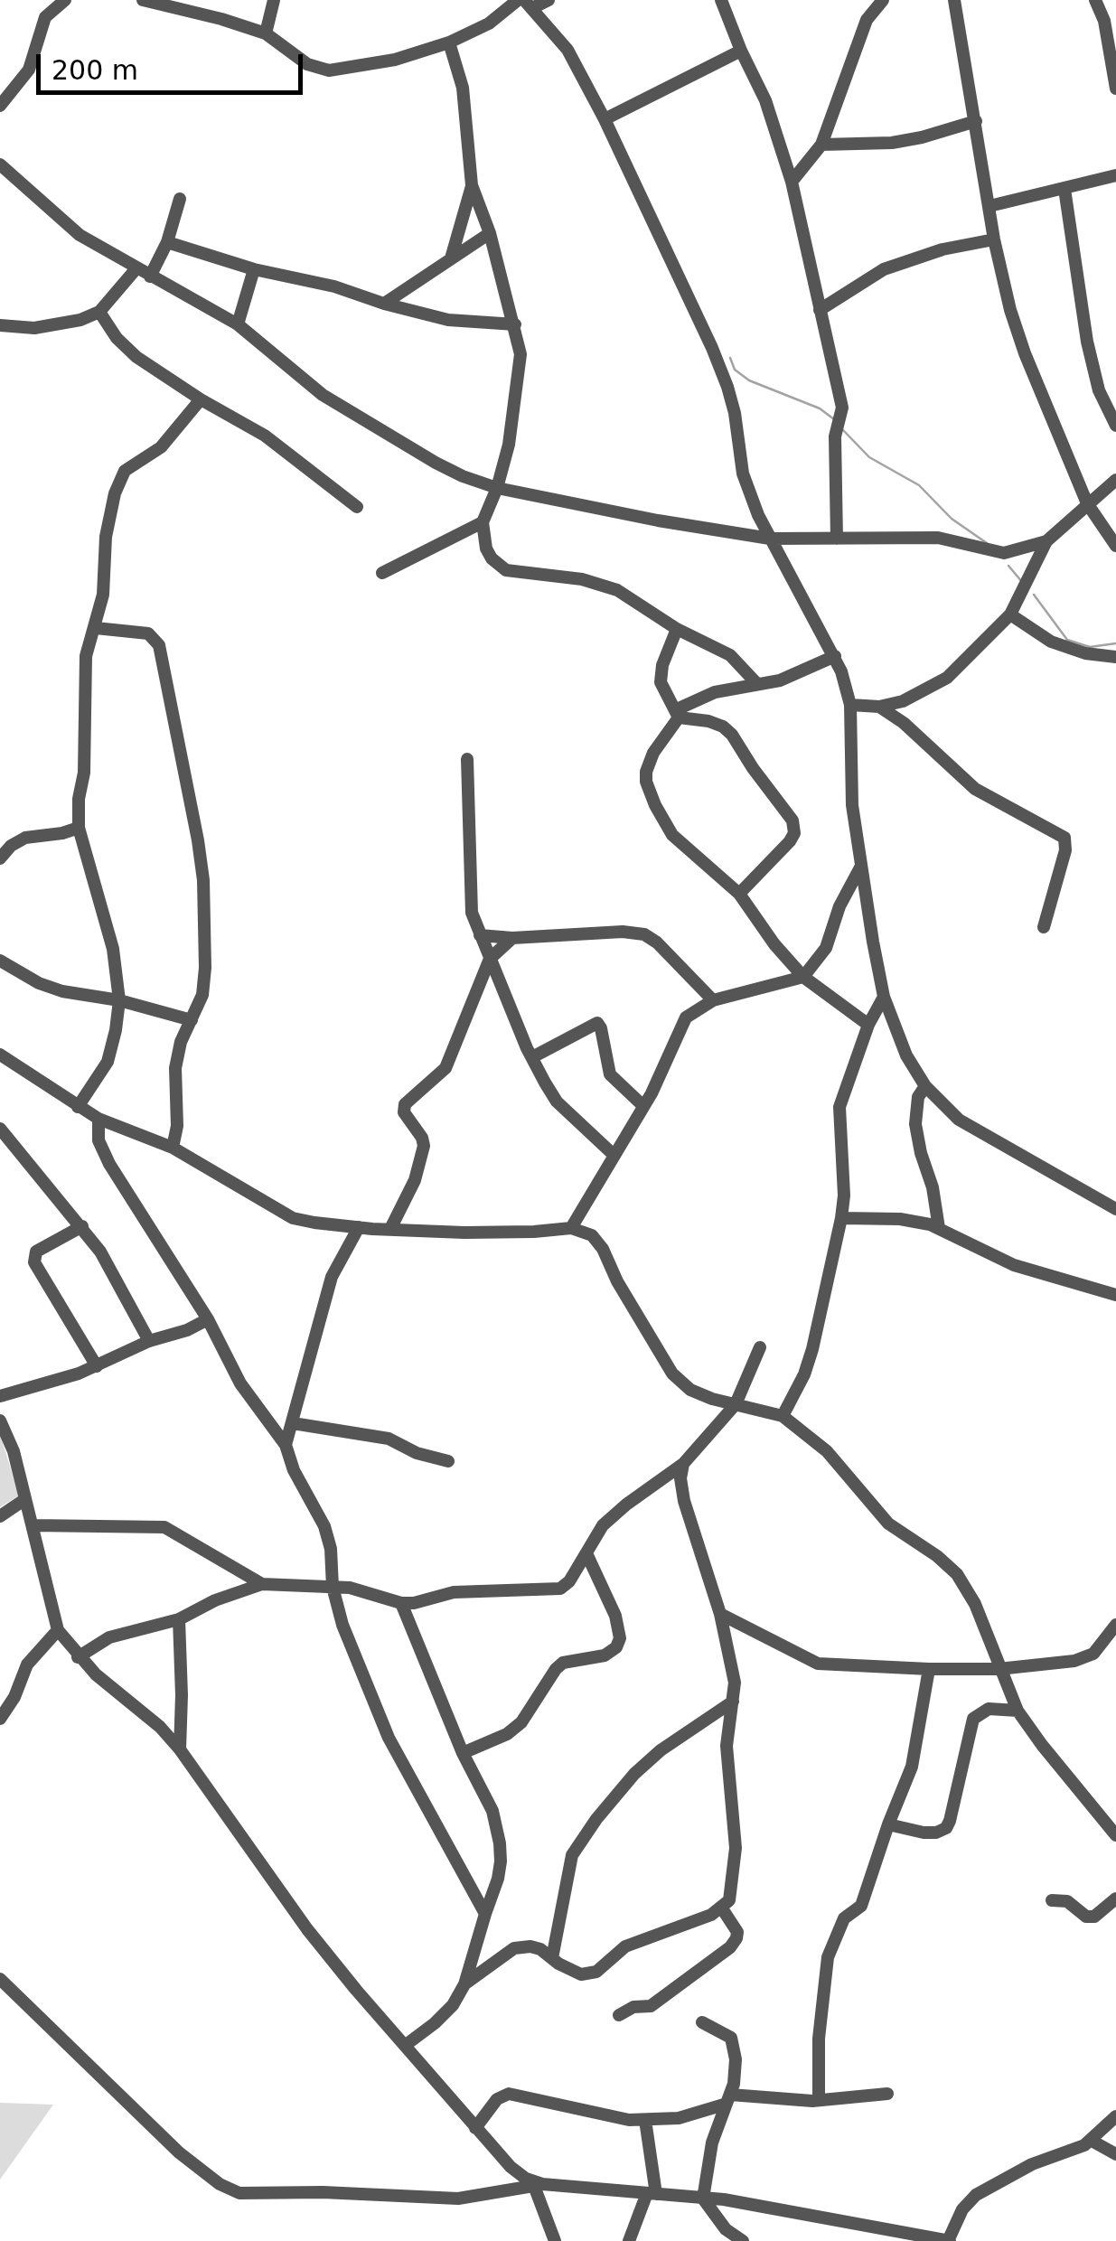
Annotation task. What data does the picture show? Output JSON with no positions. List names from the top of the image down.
{
  "scale_bar": "200 m"
}
